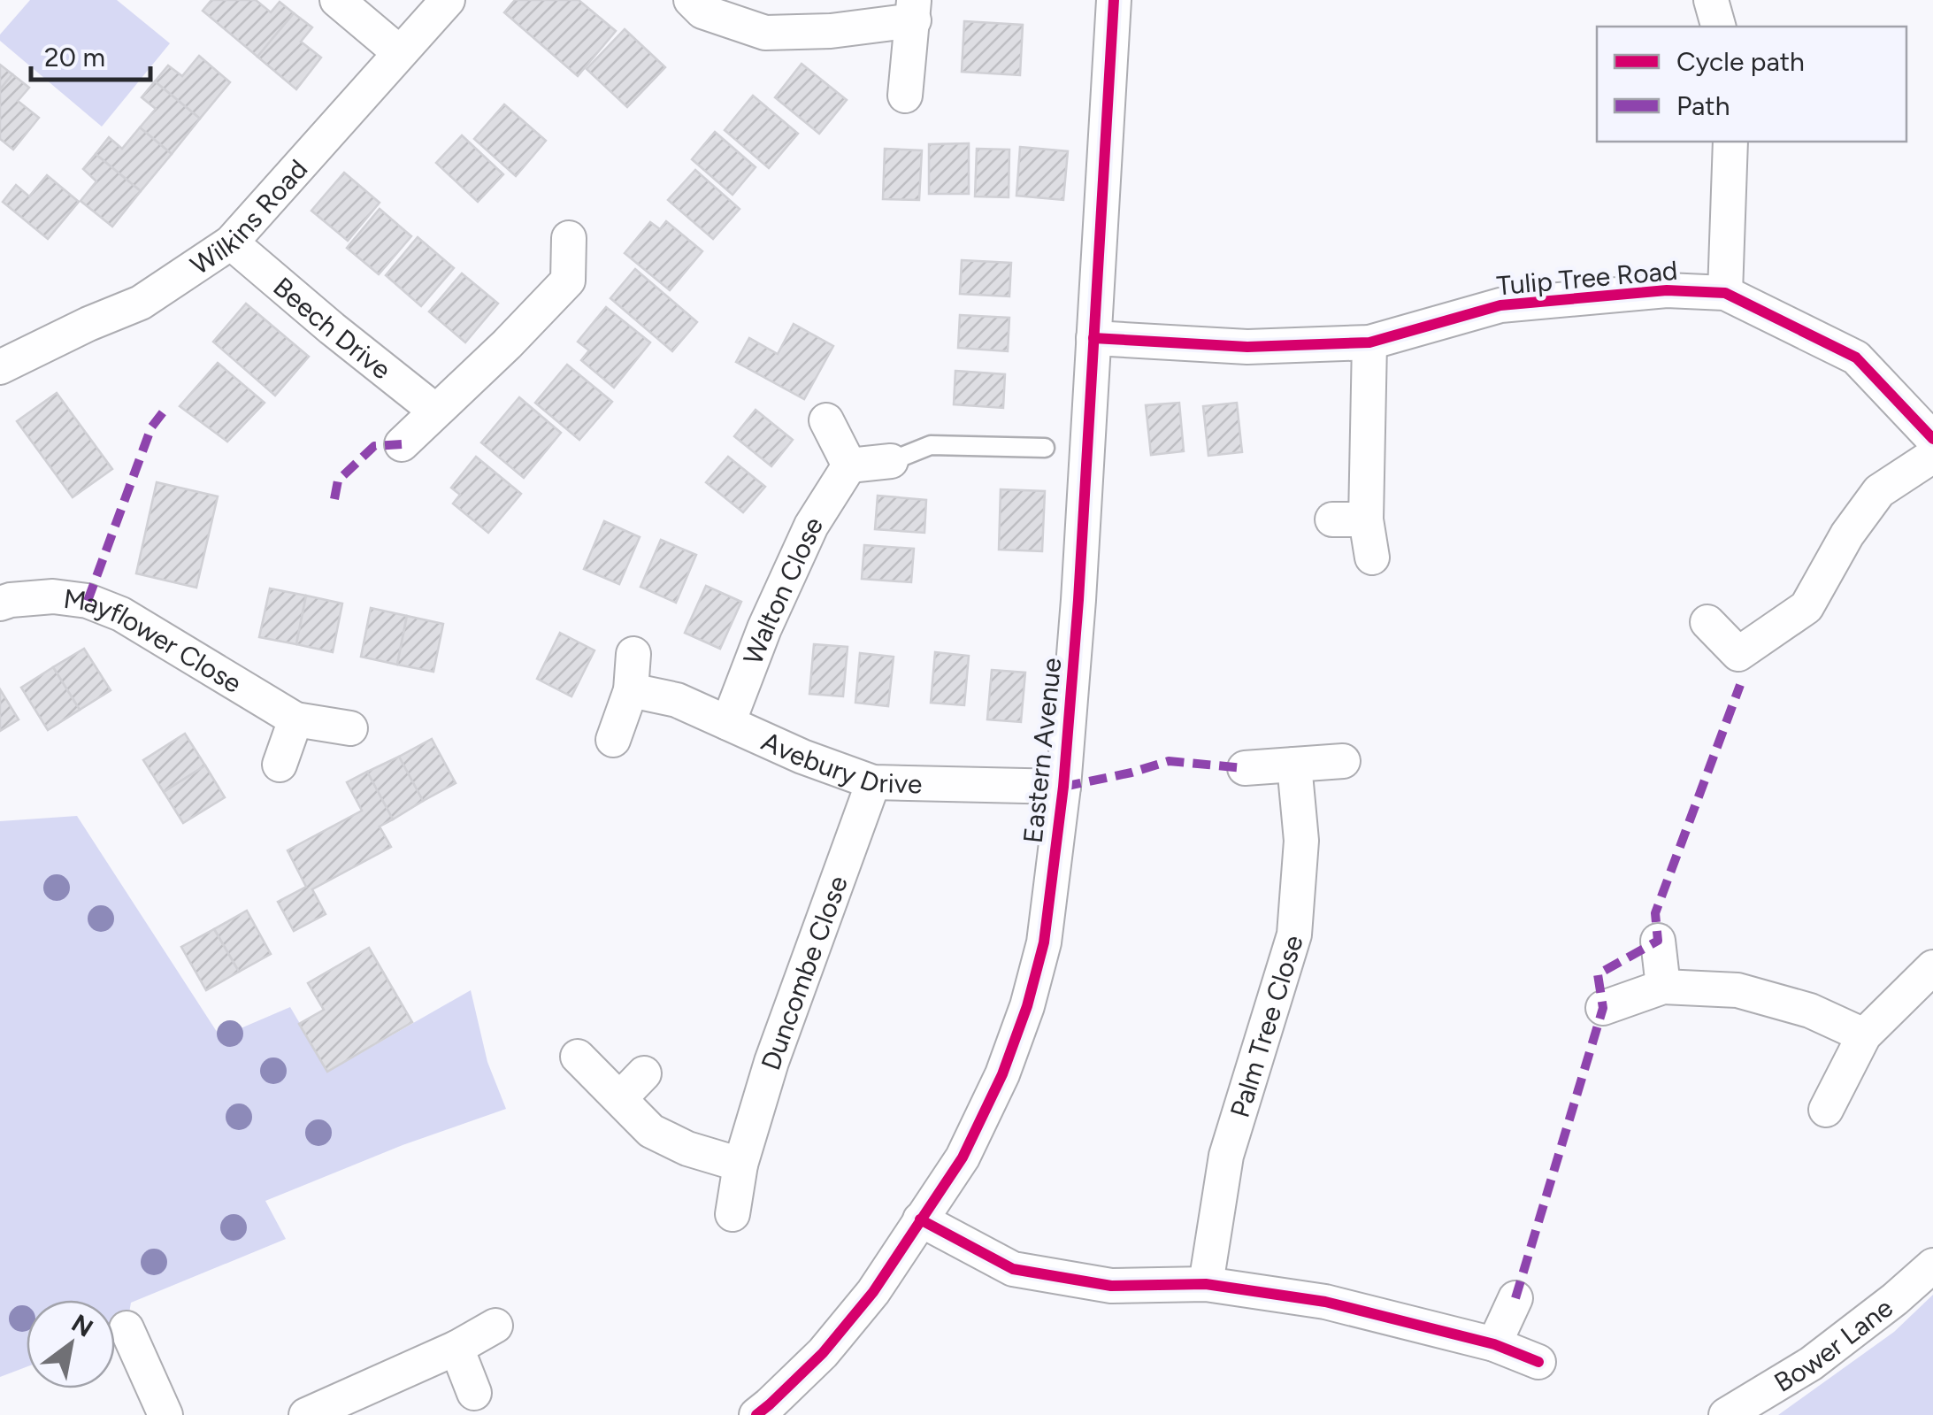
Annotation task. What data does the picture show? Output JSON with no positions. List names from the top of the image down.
{
  "streets": {
    "street": [
      "Wilkins Road",
      "Tulip Tree Road",
      "Beech Drive",
      "Walton Close",
      "Mayflower Close",
      "Eastern Avenue",
      "Avebury Drive",
      "Duncombe Close",
      "Palm Tree Close",
      "Bower Lane"
    ]
  },
  "crossings": [
    ["Wilkins Road", "Beech Drive"],
    ["Tulip Tree Road", "Eastern Avenue"],
    ["Walton Close", "Avebury Drive"],
    ["Eastern Avenue", "Avebury Drive"],
    ["Avebury Drive", "Duncombe Close"]
  ],
  "legend": ["Cycle path", "Path"],
  "scale_bar": "20 m",
  "north": "top right"
}
